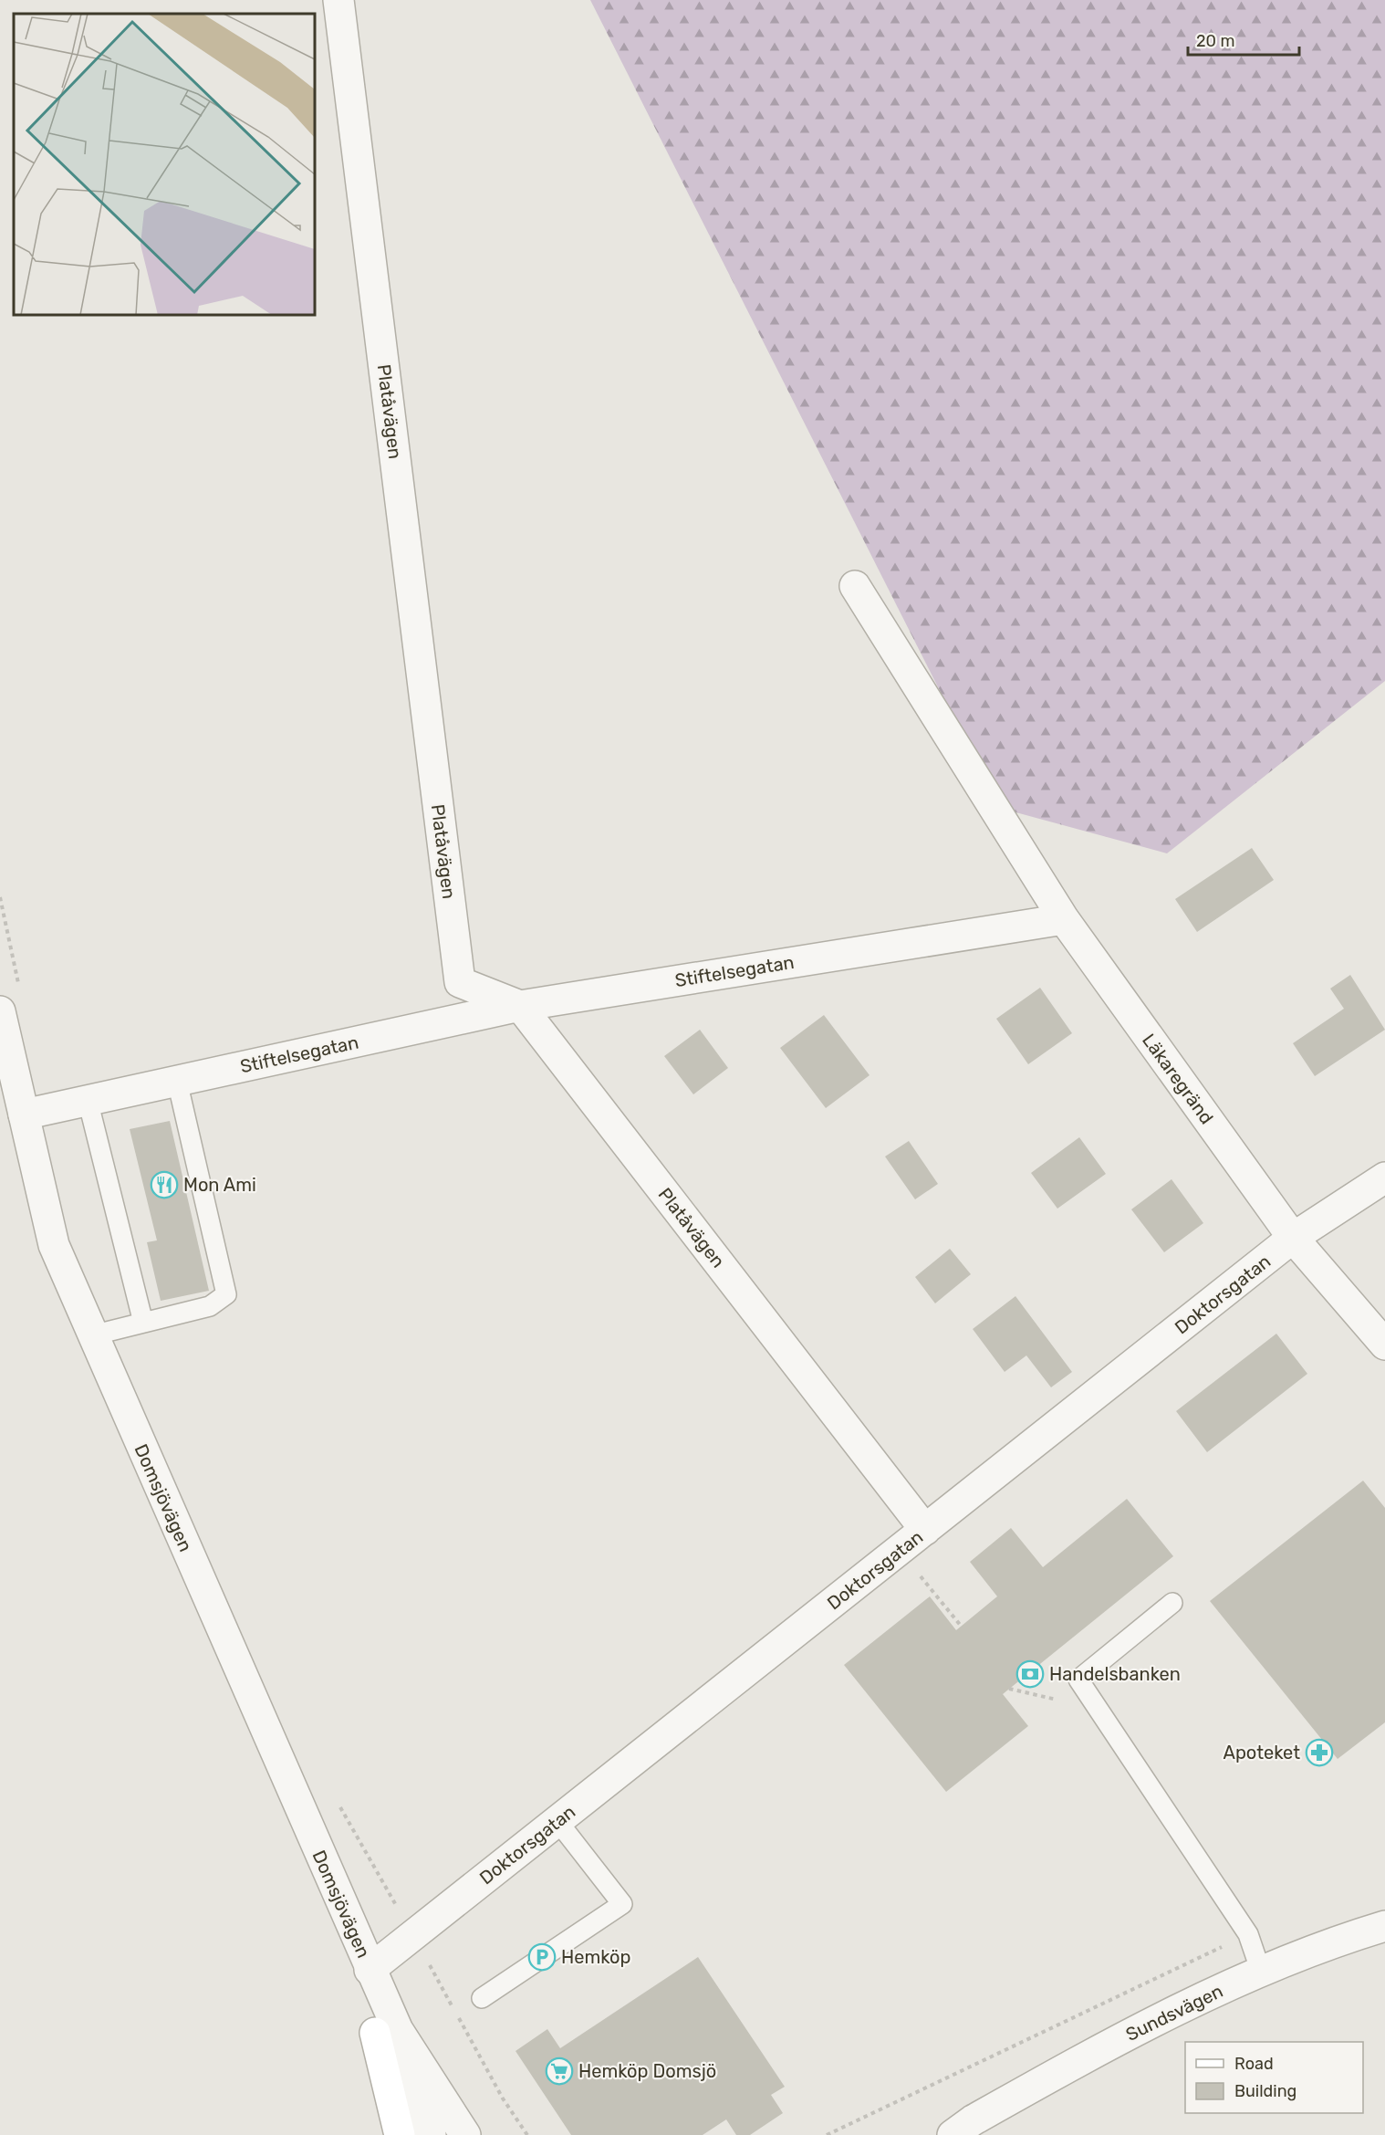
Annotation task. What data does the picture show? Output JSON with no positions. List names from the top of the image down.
{
  "streets": {
    "street": [
      "Platåvägen",
      "Stiftelsegatan",
      "Läkaregränd",
      "Doktorsgatan",
      "Domsjövägen",
      "Sundsvägen"
    ]
  },
  "crossings": [
    ["Platåvägen", "Stiftelsegatan"],
    ["Platåvägen", "Doktorsgatan"],
    ["Stiftelsegatan", "Läkaregränd"],
    ["Stiftelsegatan", "Domsjövägen"],
    ["Läkaregränd", "Doktorsgatan"],
    ["Doktorsgatan", "Domsjövägen"]
  ],
  "places": {
    "restaurant": ["Mon Ami"],
    "bank": ["Handelsbanken"],
    "pharmacy": ["Apoteket"],
    "parking": ["Hemköp"],
    "supermarket": ["Hemköp Domsjö"]
  },
  "legend": ["Road", "Building"],
  "scale_bar": "20 m"
}
